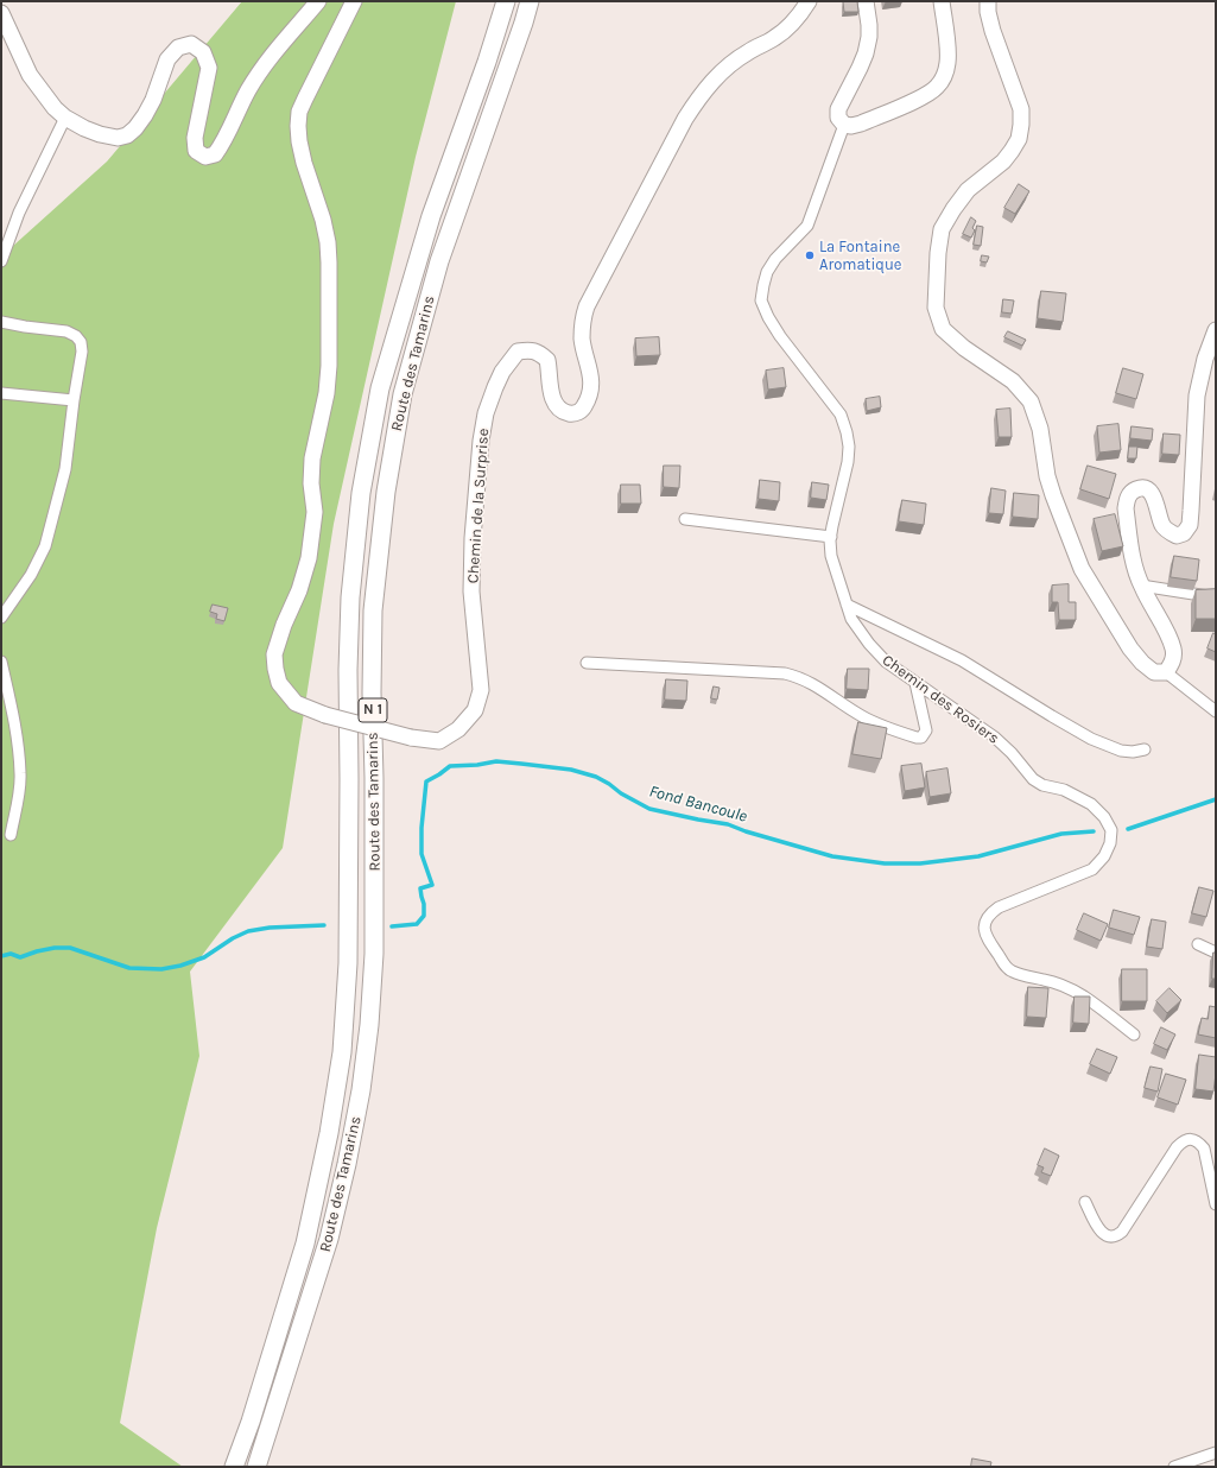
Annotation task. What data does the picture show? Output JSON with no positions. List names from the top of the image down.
{
  "streets": {
    "highway": ["Route des Tamarins", "N 1"],
    "main road": ["Chemin de la Surprise"],
    "street": ["Chemin des Rosiers"]
  },
  "water": ["Fond Bancoule"],
  "places": ["La Fontaine Aromatique"]
}
